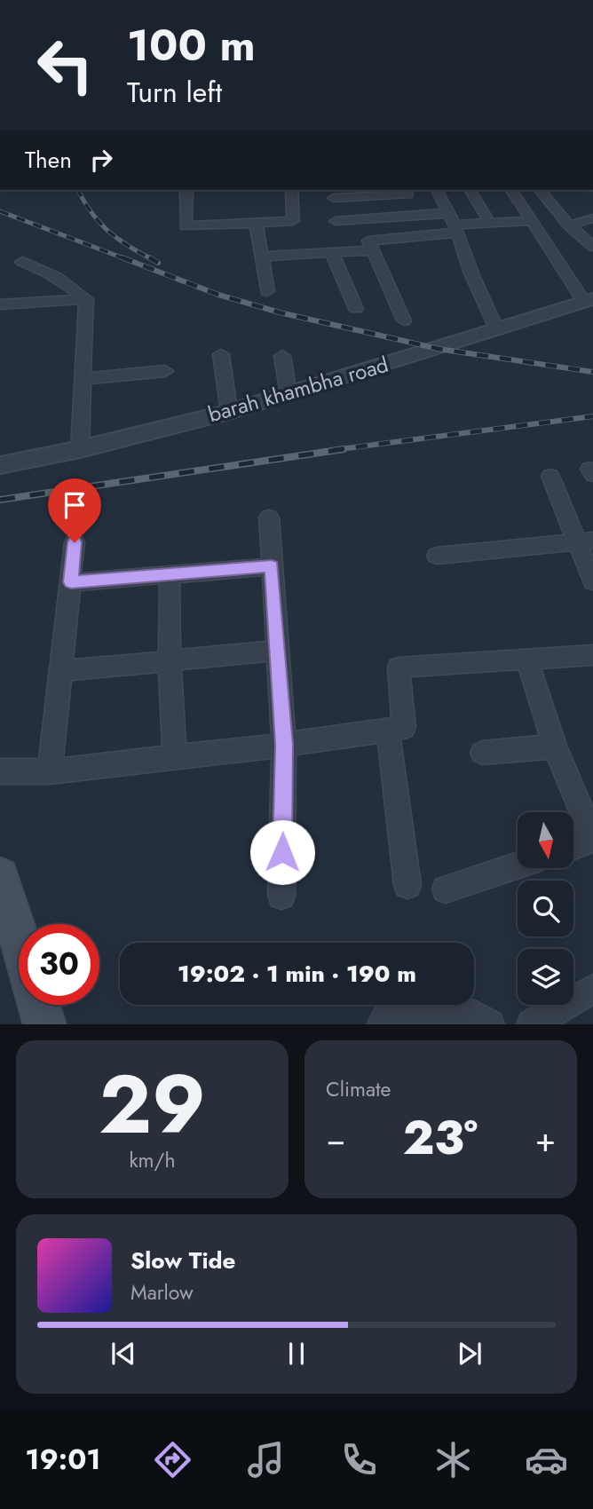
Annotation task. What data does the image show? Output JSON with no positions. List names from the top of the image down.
{
  "streets": {
    "street": ["barah khambha road"]
  },
  "north": "bottom",
  "page": {
    "turn": ["100 m", "Turn left"],
    "then": "Then",
    "limit": "30",
    "trip": "19:02 · 1 min · 190 m",
    "tile": [
      ["29", "km/h"],
      "Climate"
    ],
    "heat": ["−", "23°", "+"],
    "song": ["Slow Tide", "Marlow"],
    "tabs": "19:01"
  }
}
